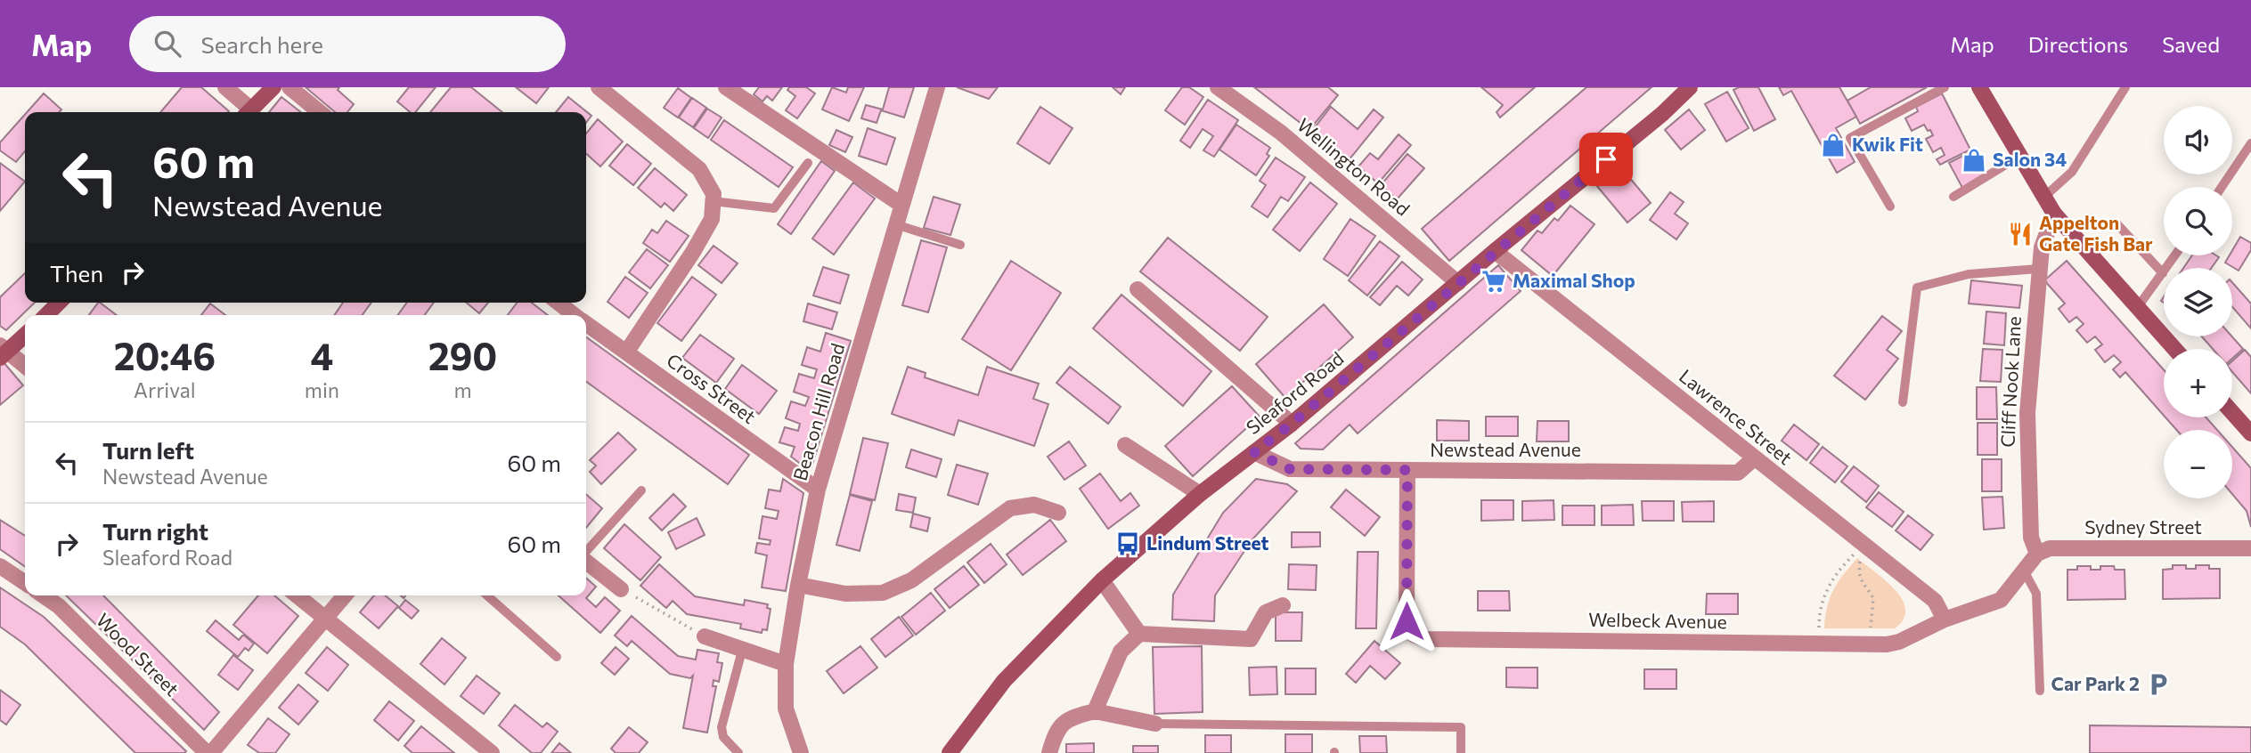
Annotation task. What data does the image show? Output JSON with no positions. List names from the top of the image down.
{
  "streets": {
    "street": [
      "Wellington Road",
      "Cliff Nook Lane",
      "Cross Street",
      "Sleaford Road",
      "Beacon Hill Road",
      "Lawrence Street",
      "Newstead Avenue",
      "Sydney Street",
      "Welbeck Avenue",
      "Wood Street"
    ]
  },
  "crossings": [
    ["Wellington Road", "Sleaford Road"],
    ["Cliff Nook Lane", "Sydney Street"],
    ["Cliff Nook Lane", "Welbeck Avenue"],
    ["Cross Street", "Beacon Hill Road"],
    ["Sleaford Road", "Lawrence Street"],
    ["Sleaford Road", "Newstead Avenue"],
    ["Lawrence Street", "Newstead Avenue"],
    ["Lawrence Street", "Welbeck Avenue"],
    ["Newstead Avenue", "Welbeck Avenue"],
    ["Sydney Street", "Welbeck Avenue"]
  ],
  "places": {
    "shop": ["Kwik Fit", "Salon 34"],
    "restaurant": ["Appelton Gate Fish Bar"],
    "supermarket": ["Maximal Shop"],
    "bus stop": ["Lindum Street"],
    "parking": ["Car Park 2"]
  },
  "page": {
    "header": "Map",
    "search": "Search here",
    "nav": ["Map", "Directions", "Saved"],
    "map_buttons": ["+", "−"],
    "turn": ["60 m", "Newstead Avenue"],
    "then": "Then",
    "eta": [
      "20:46",
      "Arrival",
      "4",
      "min",
      "290",
      "m"
    ],
    "list": [
      {
        "name": "Turn left",
        "note": "Newstead Avenue",
        "value": "60 m"
      },
      {
        "name": "Turn right",
        "note": "Sleaford Road",
        "value": "60 m"
      }
    ]
  }
}
